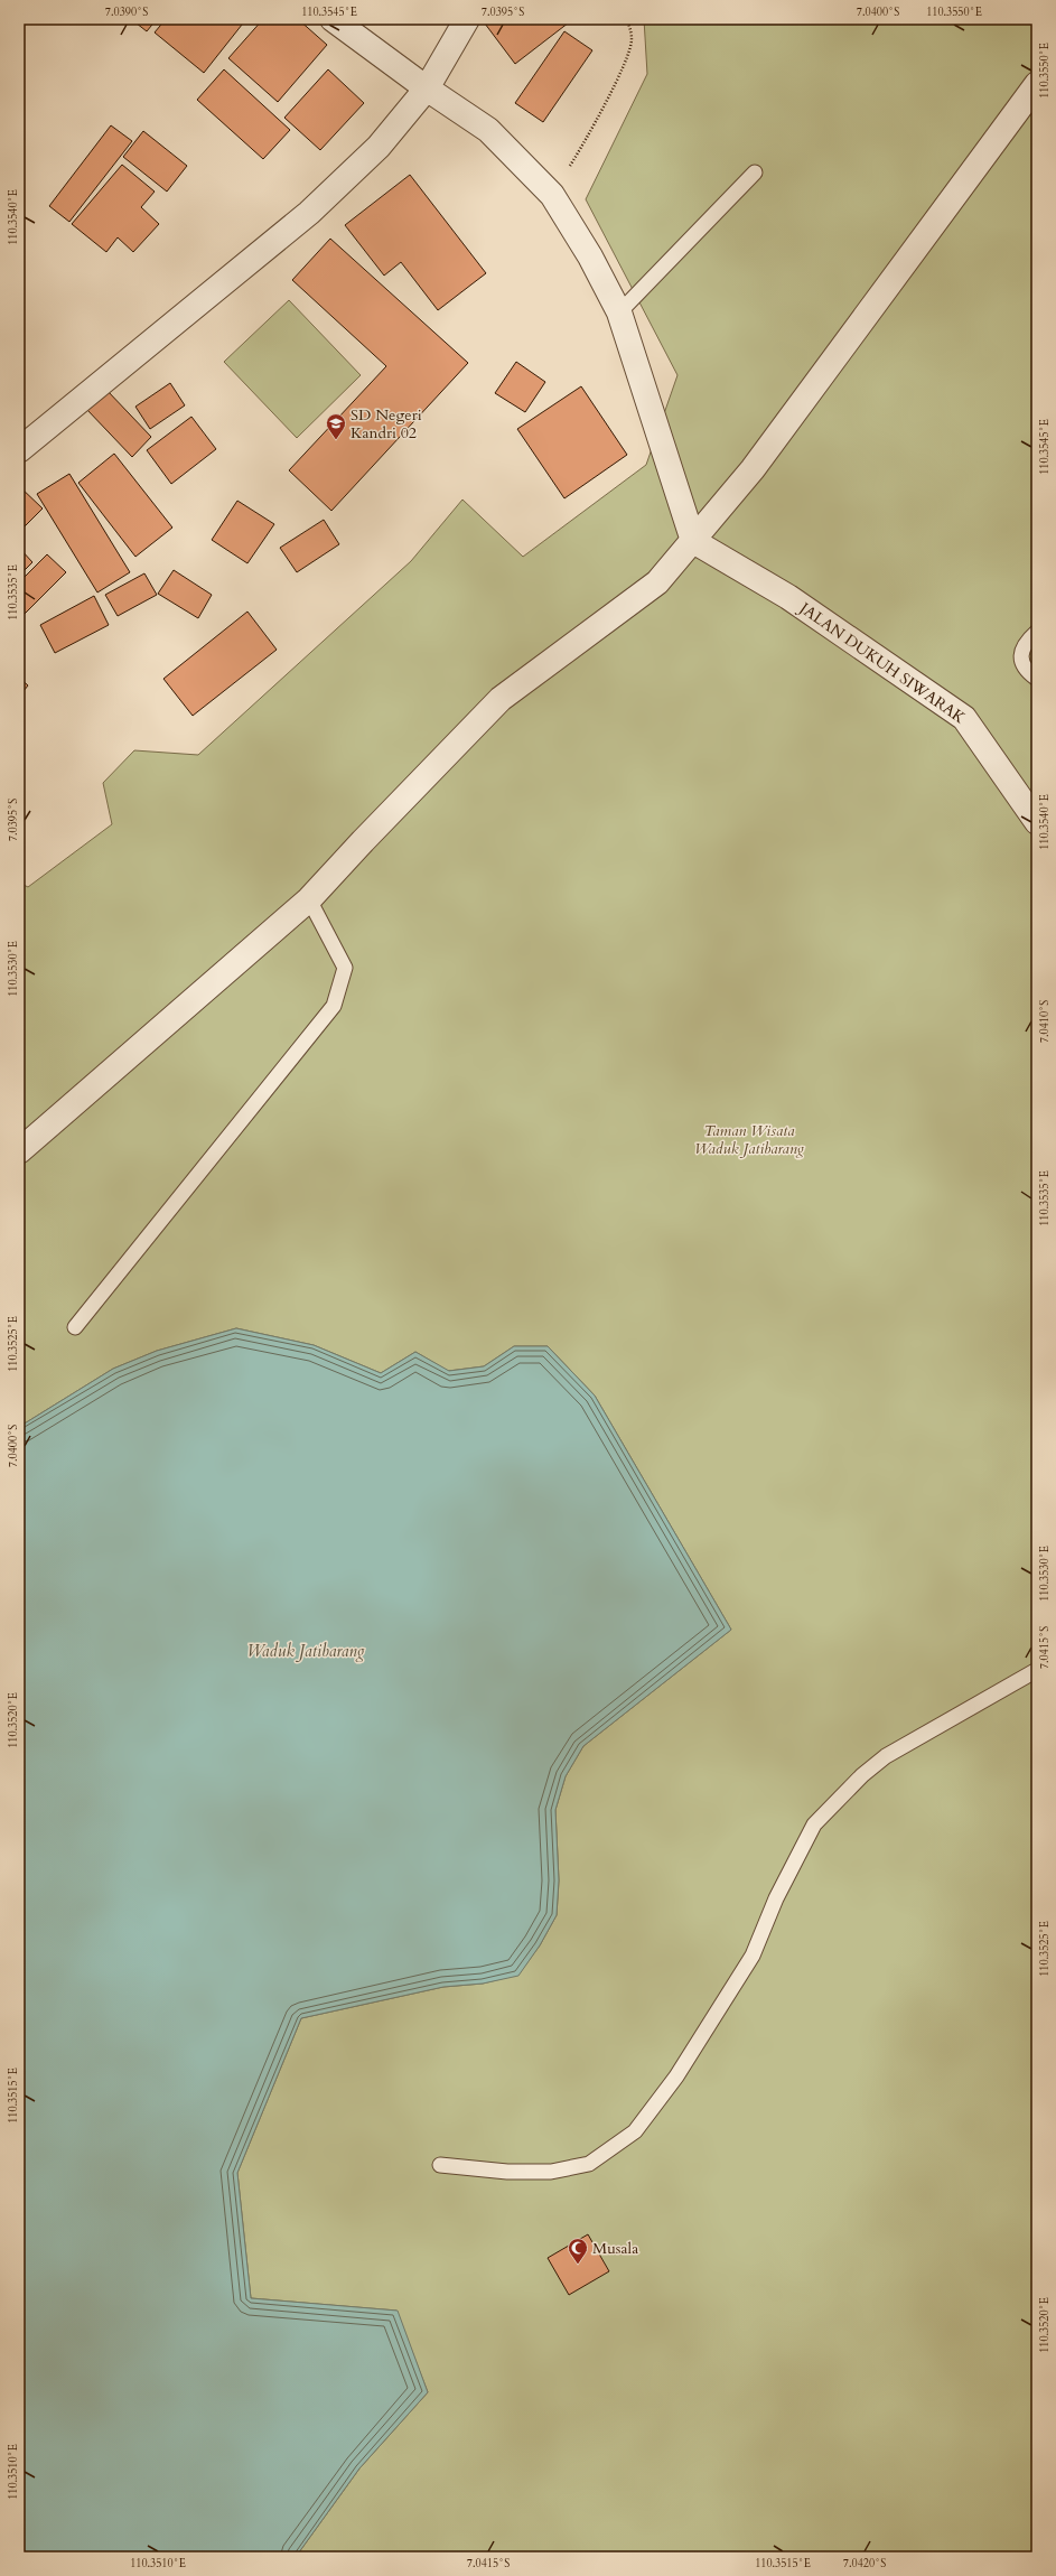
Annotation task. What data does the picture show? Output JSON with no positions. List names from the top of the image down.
{
  "streets": {
    "street": ["JALAN DUKUH SIWARAK"]
  },
  "water": ["Waduk Jatibarang"],
  "parks": ["Taman Wisata Waduk Jatibarang"],
  "places": {
    "school or university": ["SD Negeri Kandri 02"],
    "mosque": ["Musala"]
  },
  "coordinates": [
    "7.0390°S",
    "110.3545°E",
    "7.0395°S",
    "7.0400°S",
    "110.3550°E",
    "110.3540°E",
    "110.3535°E",
    "110.3530°E",
    "7.0410°S",
    "110.3525°E",
    "7.0415°S",
    "110.3520°E",
    "110.3515°E",
    "110.3510°E",
    "7.0420°S"
  ]
}
